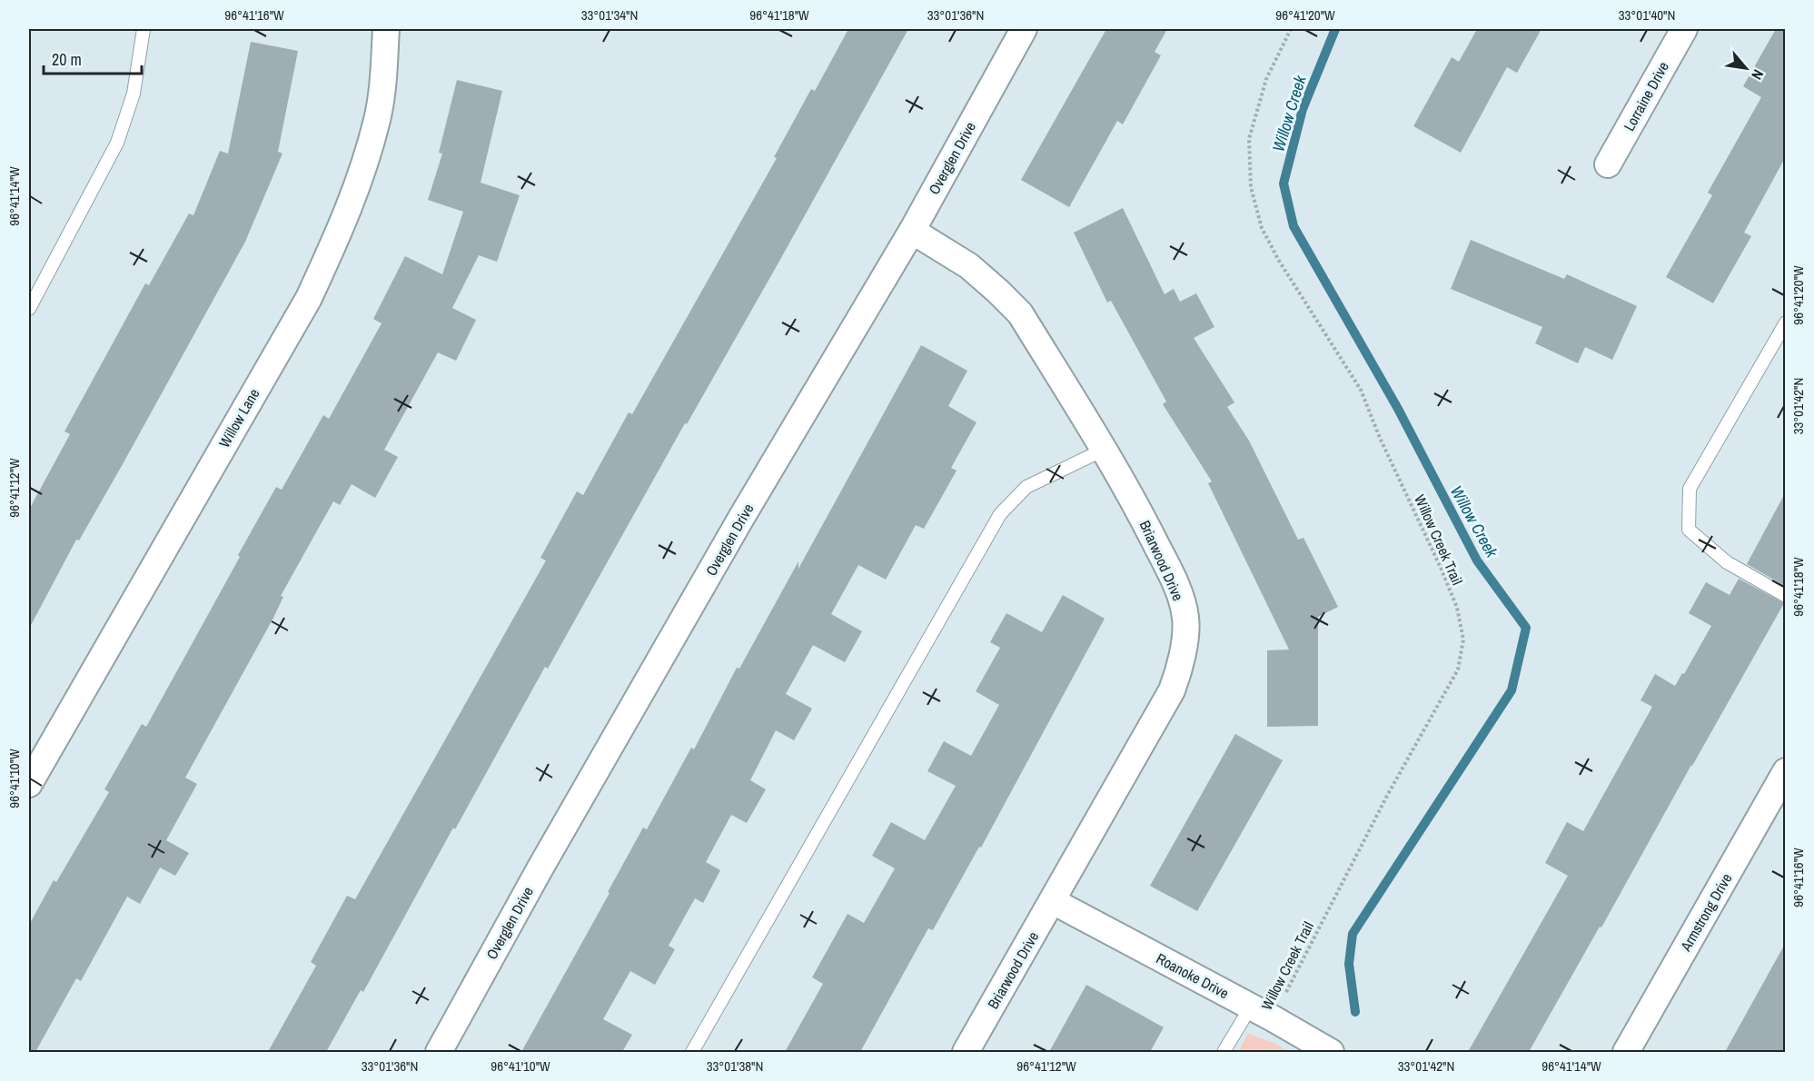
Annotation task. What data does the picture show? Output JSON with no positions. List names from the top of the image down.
{
  "streets": {
    "street": [
      "Lorraine Drive",
      "Overglen Drive",
      "Willow Lane",
      "Briarwood Drive",
      "Armstrong Drive",
      "Roanoke Drive"
    ],
    "path": ["Willow Creek Trail"]
  },
  "crossings": [
    ["Overglen Drive", "Briarwood Drive"],
    ["Willow Creek Trail", "Roanoke Drive"],
    ["Briarwood Drive", "Roanoke Drive"]
  ],
  "water": ["Willow Creek"],
  "scale_bar": "20 m",
  "north": "bottom right",
  "coordinates": [
    "96°41'16\"W",
    "33°01'34\"N",
    "96°41'18\"W",
    "33°01'36\"N",
    "96°41'20\"W",
    "33°01'40\"N",
    "96°41'14\"W",
    "33°01'42\"N",
    "96°41'12\"W",
    "96°41'10\"W",
    "33°01'38\"N"
  ]
}
